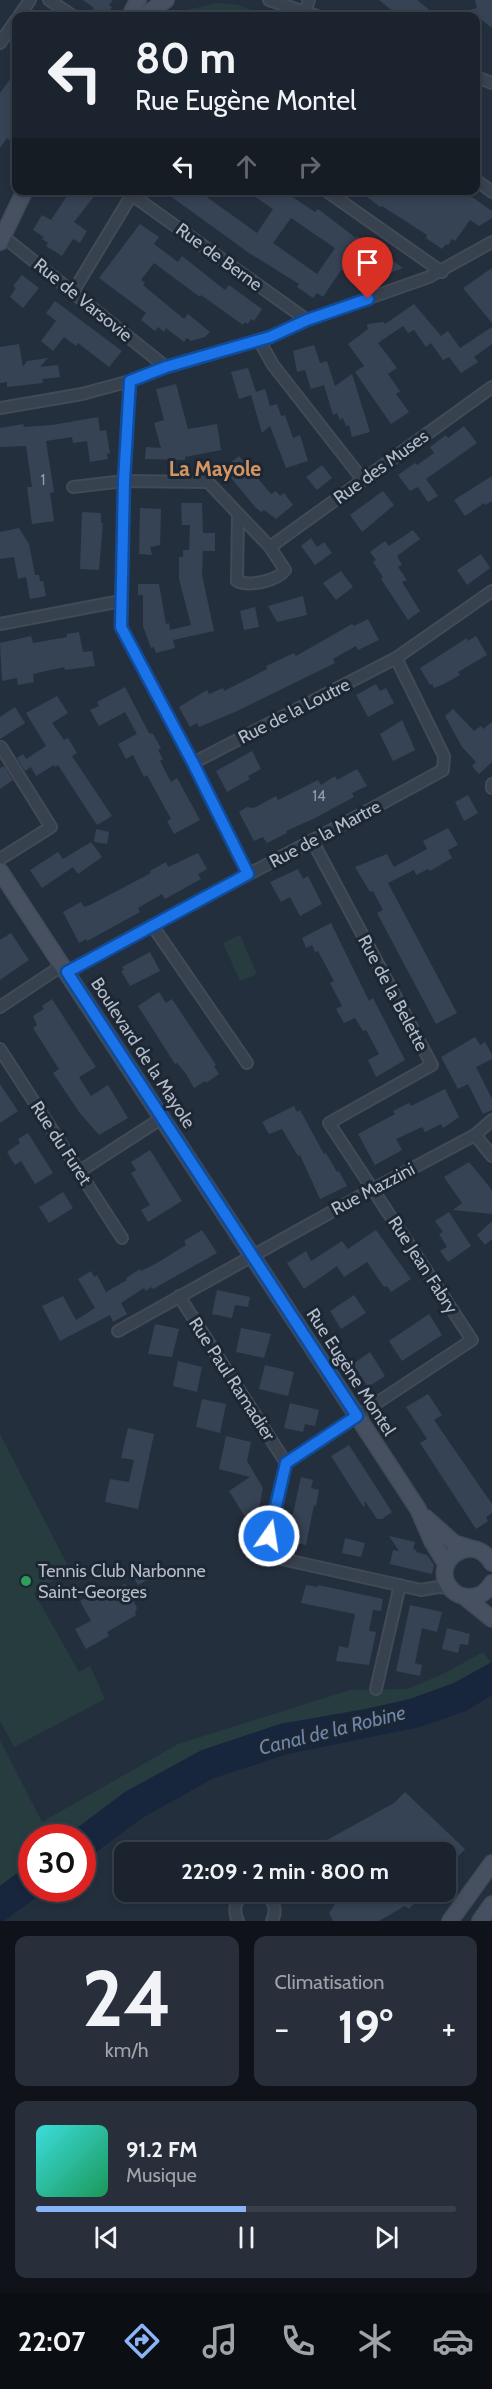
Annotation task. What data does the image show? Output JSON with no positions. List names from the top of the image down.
{
  "streets": {
    "main road": ["Boulevard de la Mayole", "Rue Eugène Montel"],
    "street": [
      "Rue de Berne",
      "Rue de Varsovie",
      "Rue des Muses",
      "Rue de la Loutre",
      "Rue de la Martre",
      "Rue de la Belette",
      "Rue du Furet",
      "Rue Mazzini",
      "Rue Jean Fabry",
      "Rue Paul Ramadier"
    ]
  },
  "crossings": [
    ["Rue de la Loutre", "Rue de la Martre"],
    ["Rue de la Martre", "Rue de la Belette"],
    ["Rue de la Martre", "Boulevard de la Mayole"],
    ["Rue de la Belette", "Rue Mazzini"],
    ["Rue de la Belette", "Rue Jean Fabry"],
    ["Boulevard de la Mayole", "Rue Mazzini"],
    ["Boulevard de la Mayole", "Rue Eugène Montel"],
    ["Rue Mazzini", "Rue Jean Fabry"],
    ["Rue Mazzini", "Rue Eugène Montel"],
    ["Rue Mazzini", "Rue Paul Ramadier"],
    ["Rue Jean Fabry", "Rue Eugène Montel"]
  ],
  "districts": ["La Mayole"],
  "water": ["Canal de la Robine"],
  "places": ["Tennis Club Narbonne Saint-Georges"],
  "house_numbers": ["1", "14"],
  "page": {
    "turn": ["80 m", "Rue Eugène Montel"],
    "limit": "30",
    "trip": "22:09 · 2 min · 800 m",
    "tile": [
      ["24", "km/h"],
      "Climatisation"
    ],
    "heat": ["−", "19°", "+"],
    "song": ["91.2 FM", "Musique"],
    "tabs": "22:07"
  }
}
